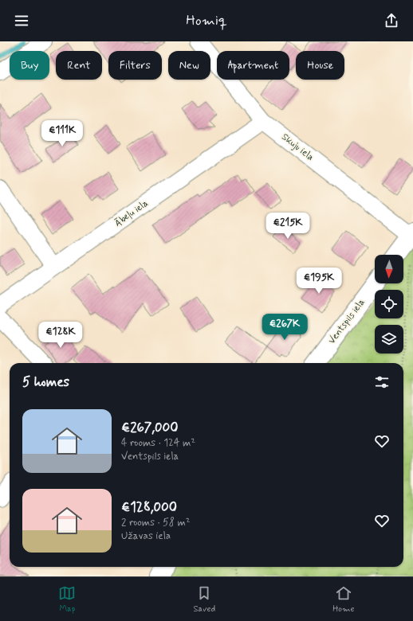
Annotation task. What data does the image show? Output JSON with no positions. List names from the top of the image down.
{
  "streets": {
    "street": ["Skuju iela", "Ābeļu iela", "Ventspils iela"]
  },
  "crossings": [
    ["Skuju iela", "Ābeļu iela"]
  ],
  "north": "bottom",
  "page": {
    "header": "Homiq",
    "chip": [
      "Buy",
      "Rent",
      "Filters",
      "New",
      "Apartment",
      "House"
    ],
    "price": [
      "€111K",
      "€215K",
      "€195K",
      "€267K",
      "€128K"
    ],
    "heading": "5 homes",
    "list": [
      {
        "name": "€267,000",
        "note": "4 rooms · 124 m² · Ventspils iela"
      },
      {
        "name": "€128,000",
        "note": "2 rooms · 58 m² · Užavas iela"
      }
    ],
    "tabs": ["Map", "Saved", "Home"]
  }
}
